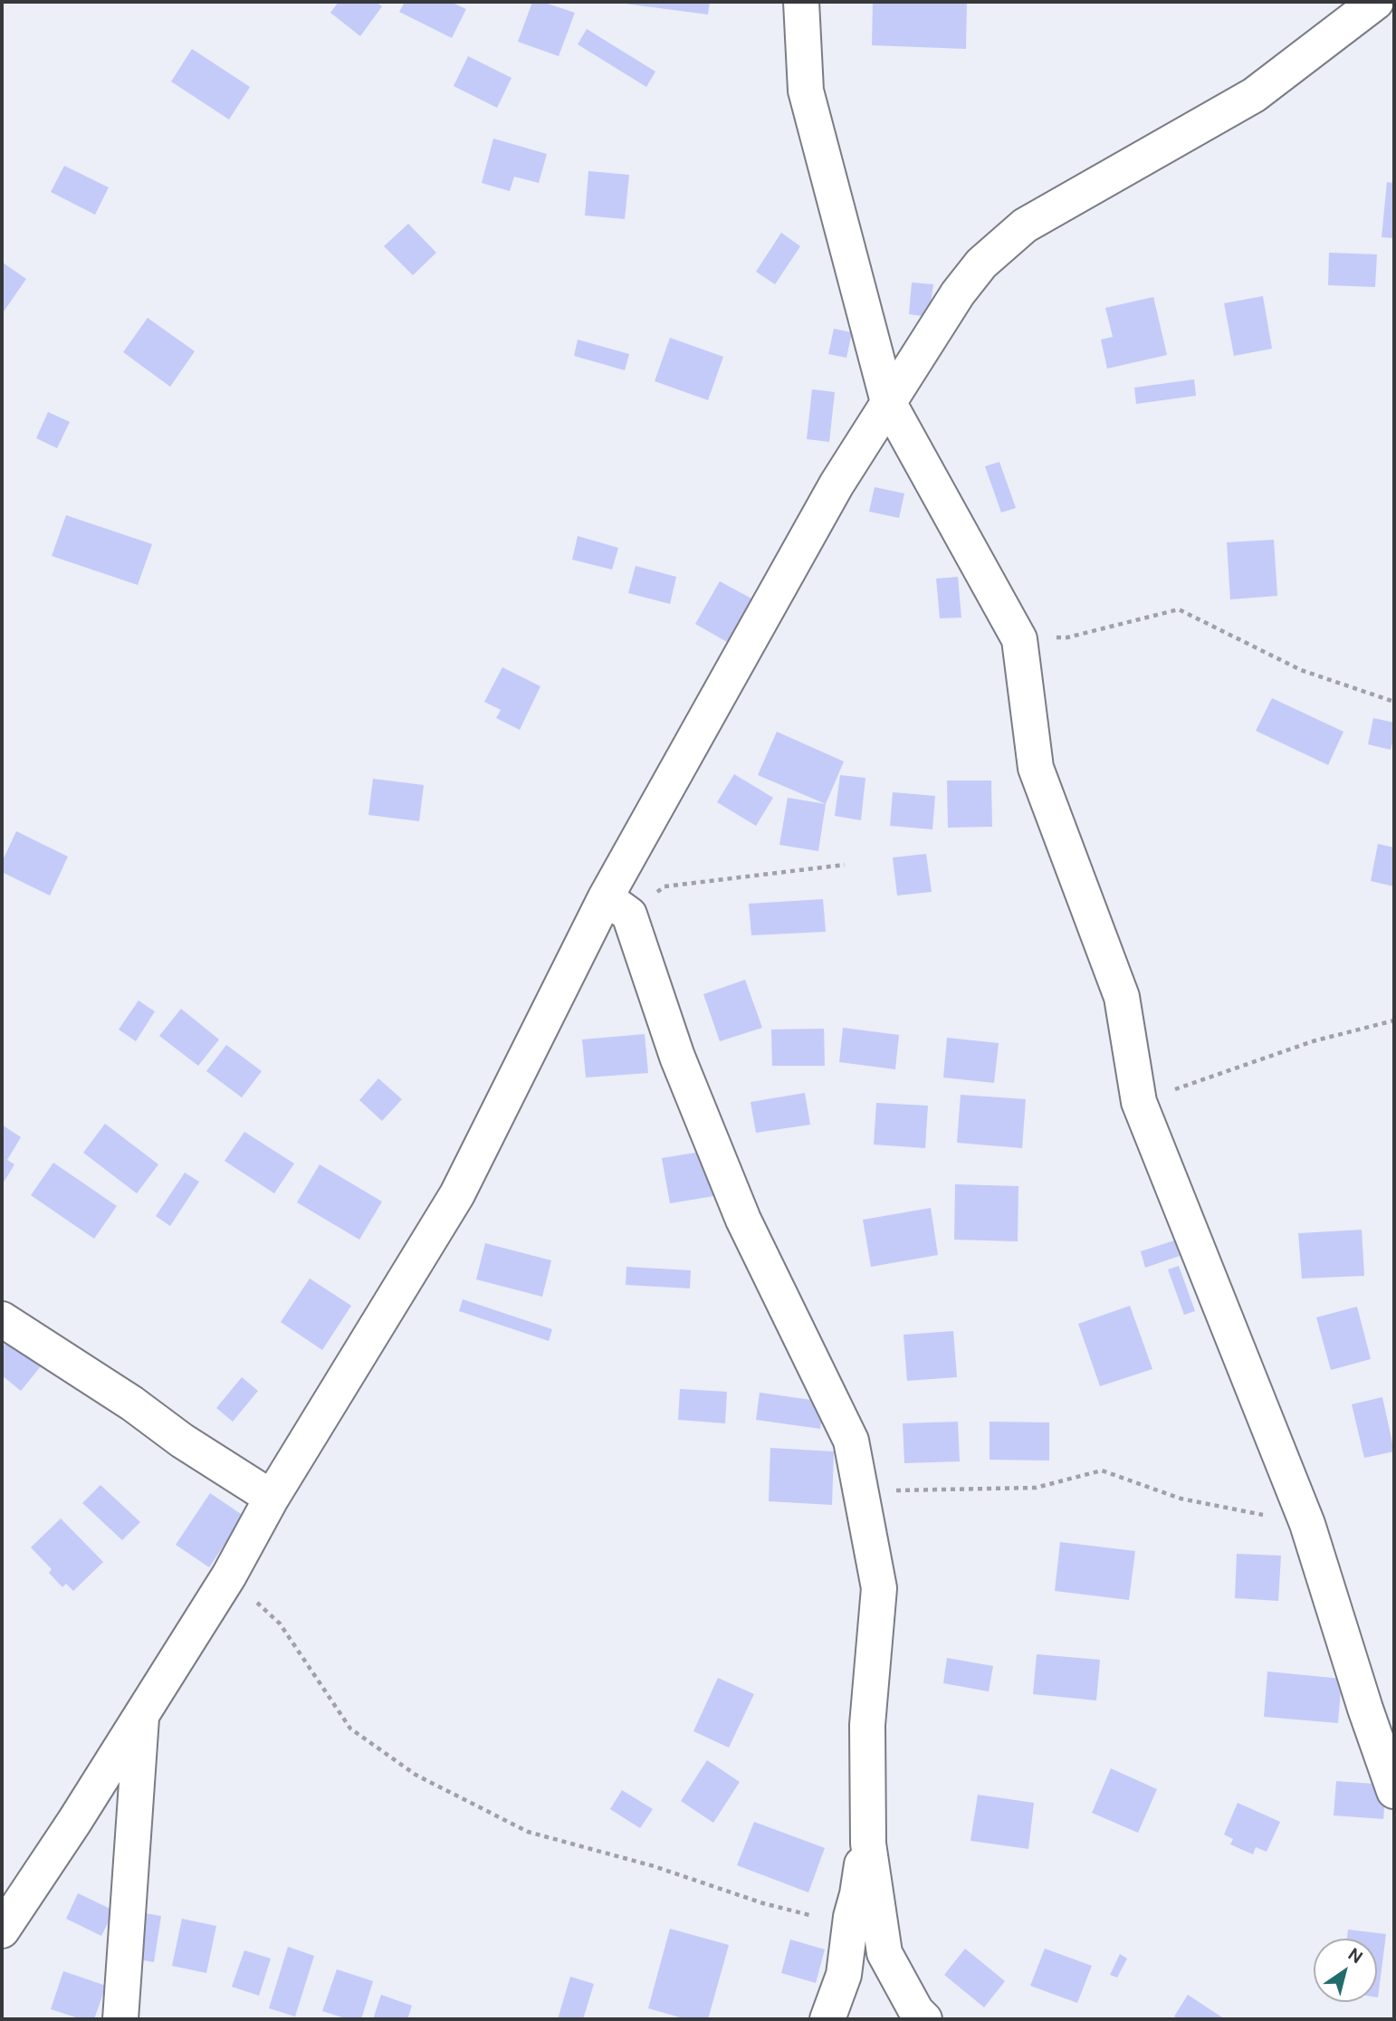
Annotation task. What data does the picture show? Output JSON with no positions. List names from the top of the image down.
{
  "north": "top right"
}
